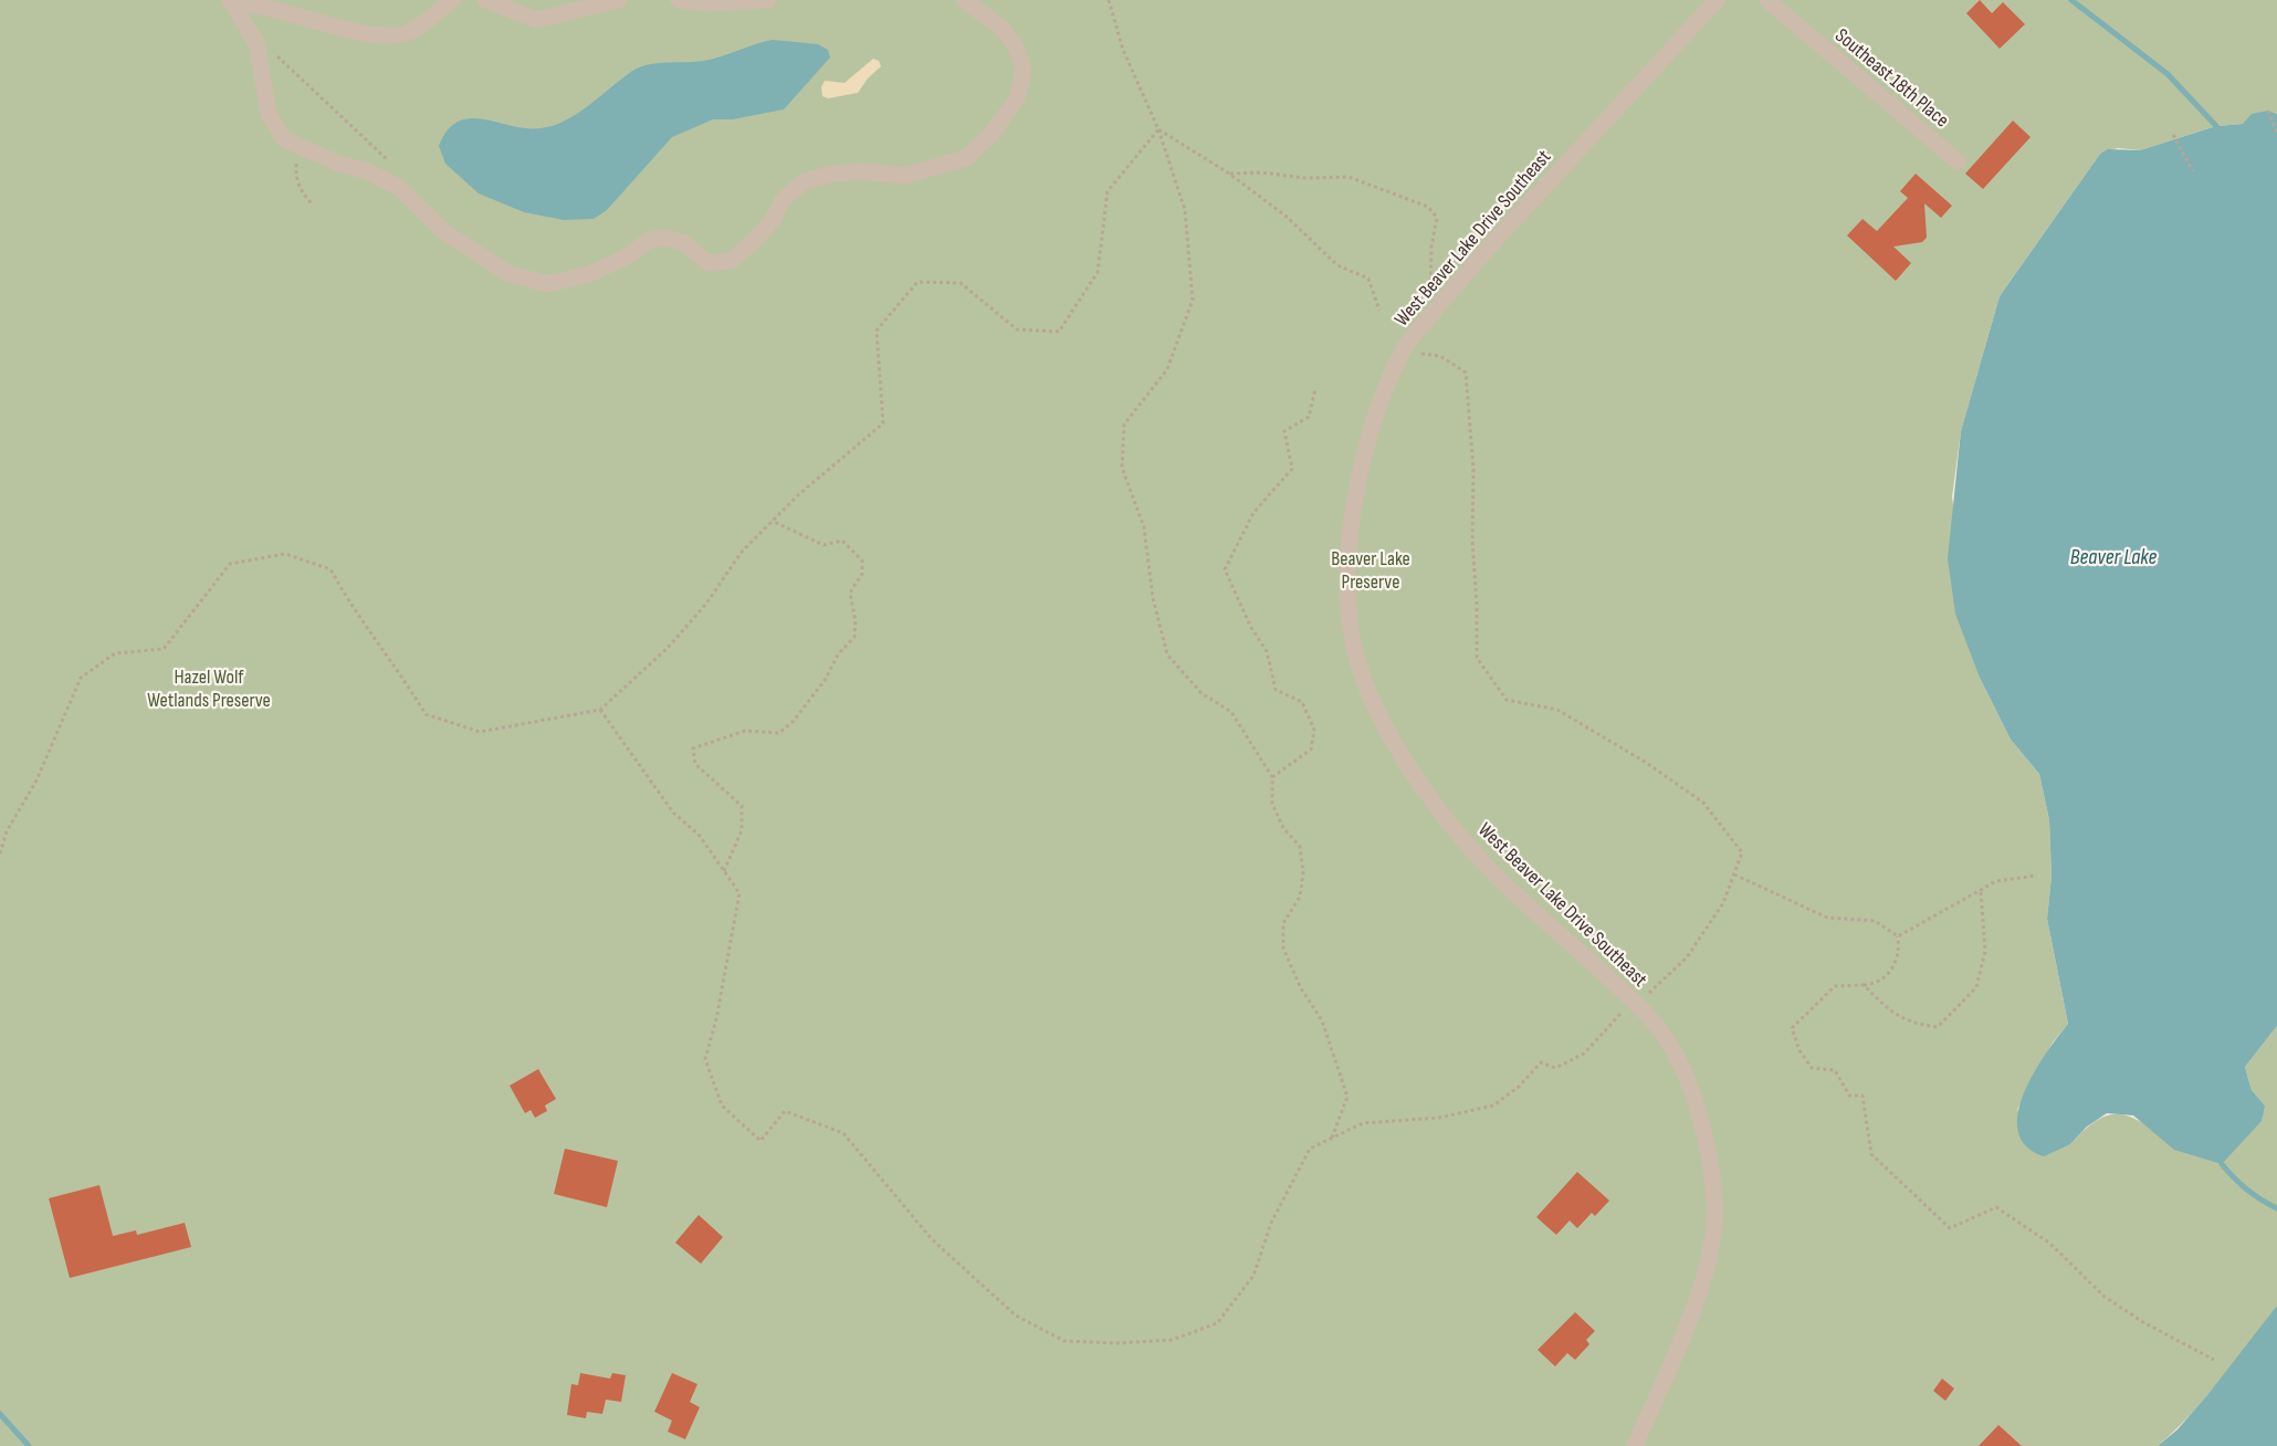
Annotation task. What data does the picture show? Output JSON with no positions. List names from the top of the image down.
{
  "streets": {
    "street": ["Southeast 18th Place", "West Beaver Lake Drive Southeast"]
  },
  "water": ["Beaver Lake"],
  "parks": ["Beaver Lake Preserve", "Hazel Wolf Wetlands Preserve"]
}
